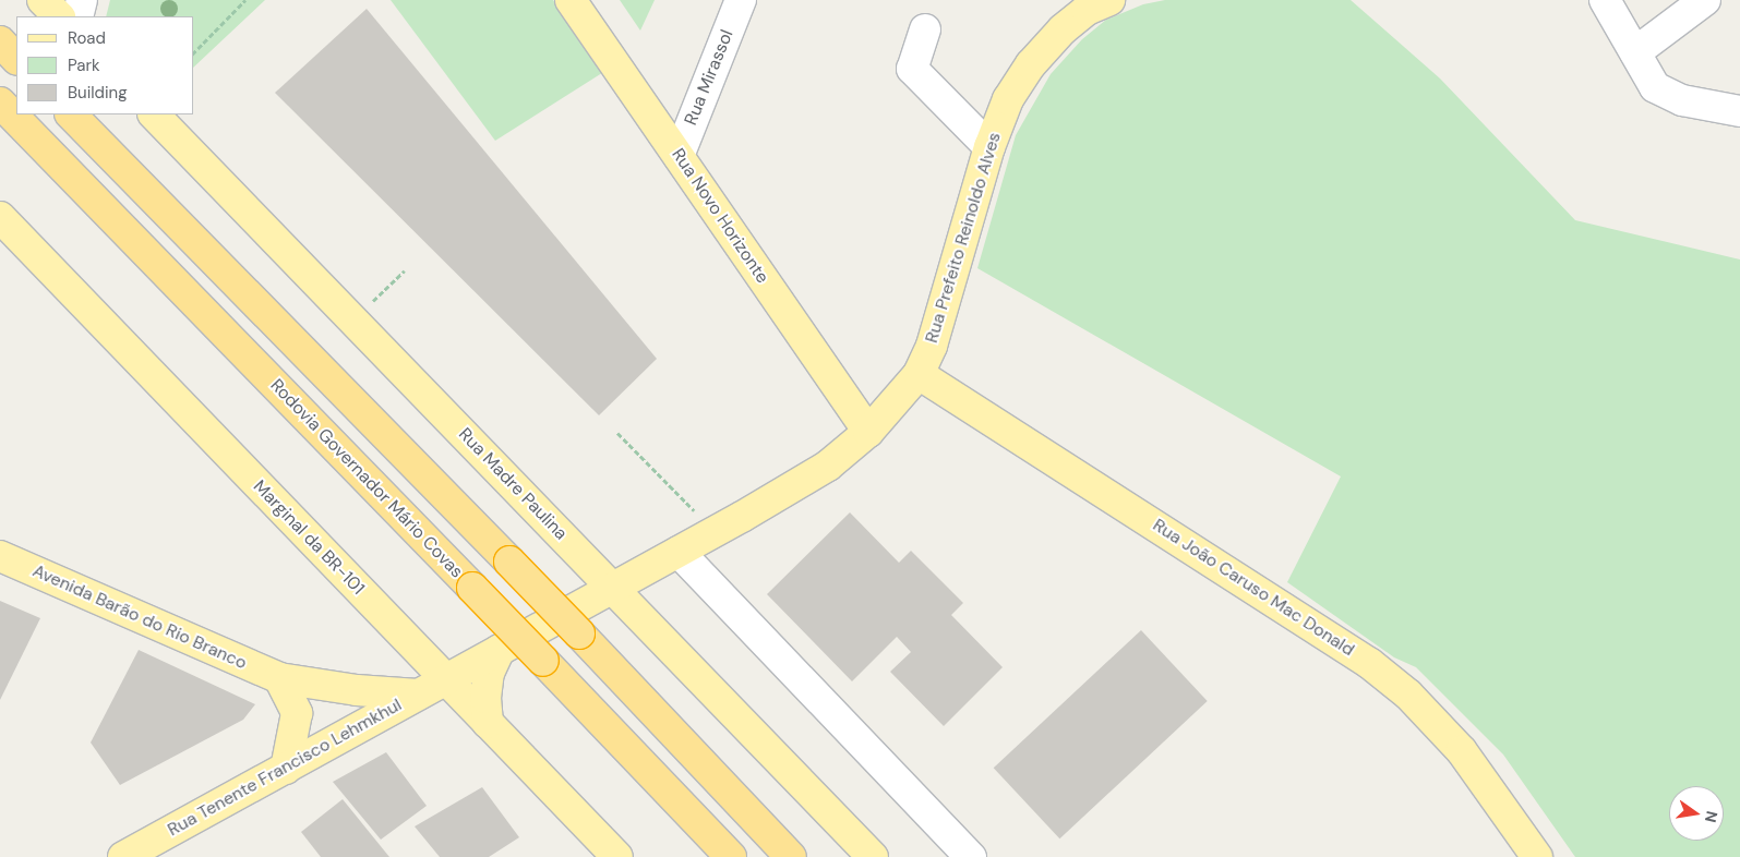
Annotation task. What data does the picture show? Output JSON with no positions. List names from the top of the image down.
{
  "streets": {
    "highway": ["Rodovia Governador Mário Covas"],
    "main road": [
      "Rua Novo Horizonte",
      "Rua Prefeito Reinoldo Alves",
      "Rua Madre Paulina",
      "Marginal da BR-101",
      "Rua João Caruso Mac Donald",
      "Avenida Barão do Rio Branco",
      "Rua Tenente Francisco Lehmkhul"
    ],
    "street": ["Rua Mirassol"]
  },
  "crossings": [
    ["Rua Mirassol", "Rua Novo Horizonte"],
    ["Rua Novo Horizonte", "Rua Prefeito Reinoldo Alves"],
    ["Rua Prefeito Reinoldo Alves", "Rua Madre Paulina"],
    ["Rua Prefeito Reinoldo Alves", "Rua João Caruso Mac Donald"],
    ["Rua Prefeito Reinoldo Alves", "Rua Tenente Francisco Lehmkhul"],
    ["Marginal da BR-101", "Rua Tenente Francisco Lehmkhul"],
    ["Avenida Barão do Rio Branco", "Rua Tenente Francisco Lehmkhul"]
  ],
  "legend": ["Road", "Park", "Building"],
  "north": "right"
}
